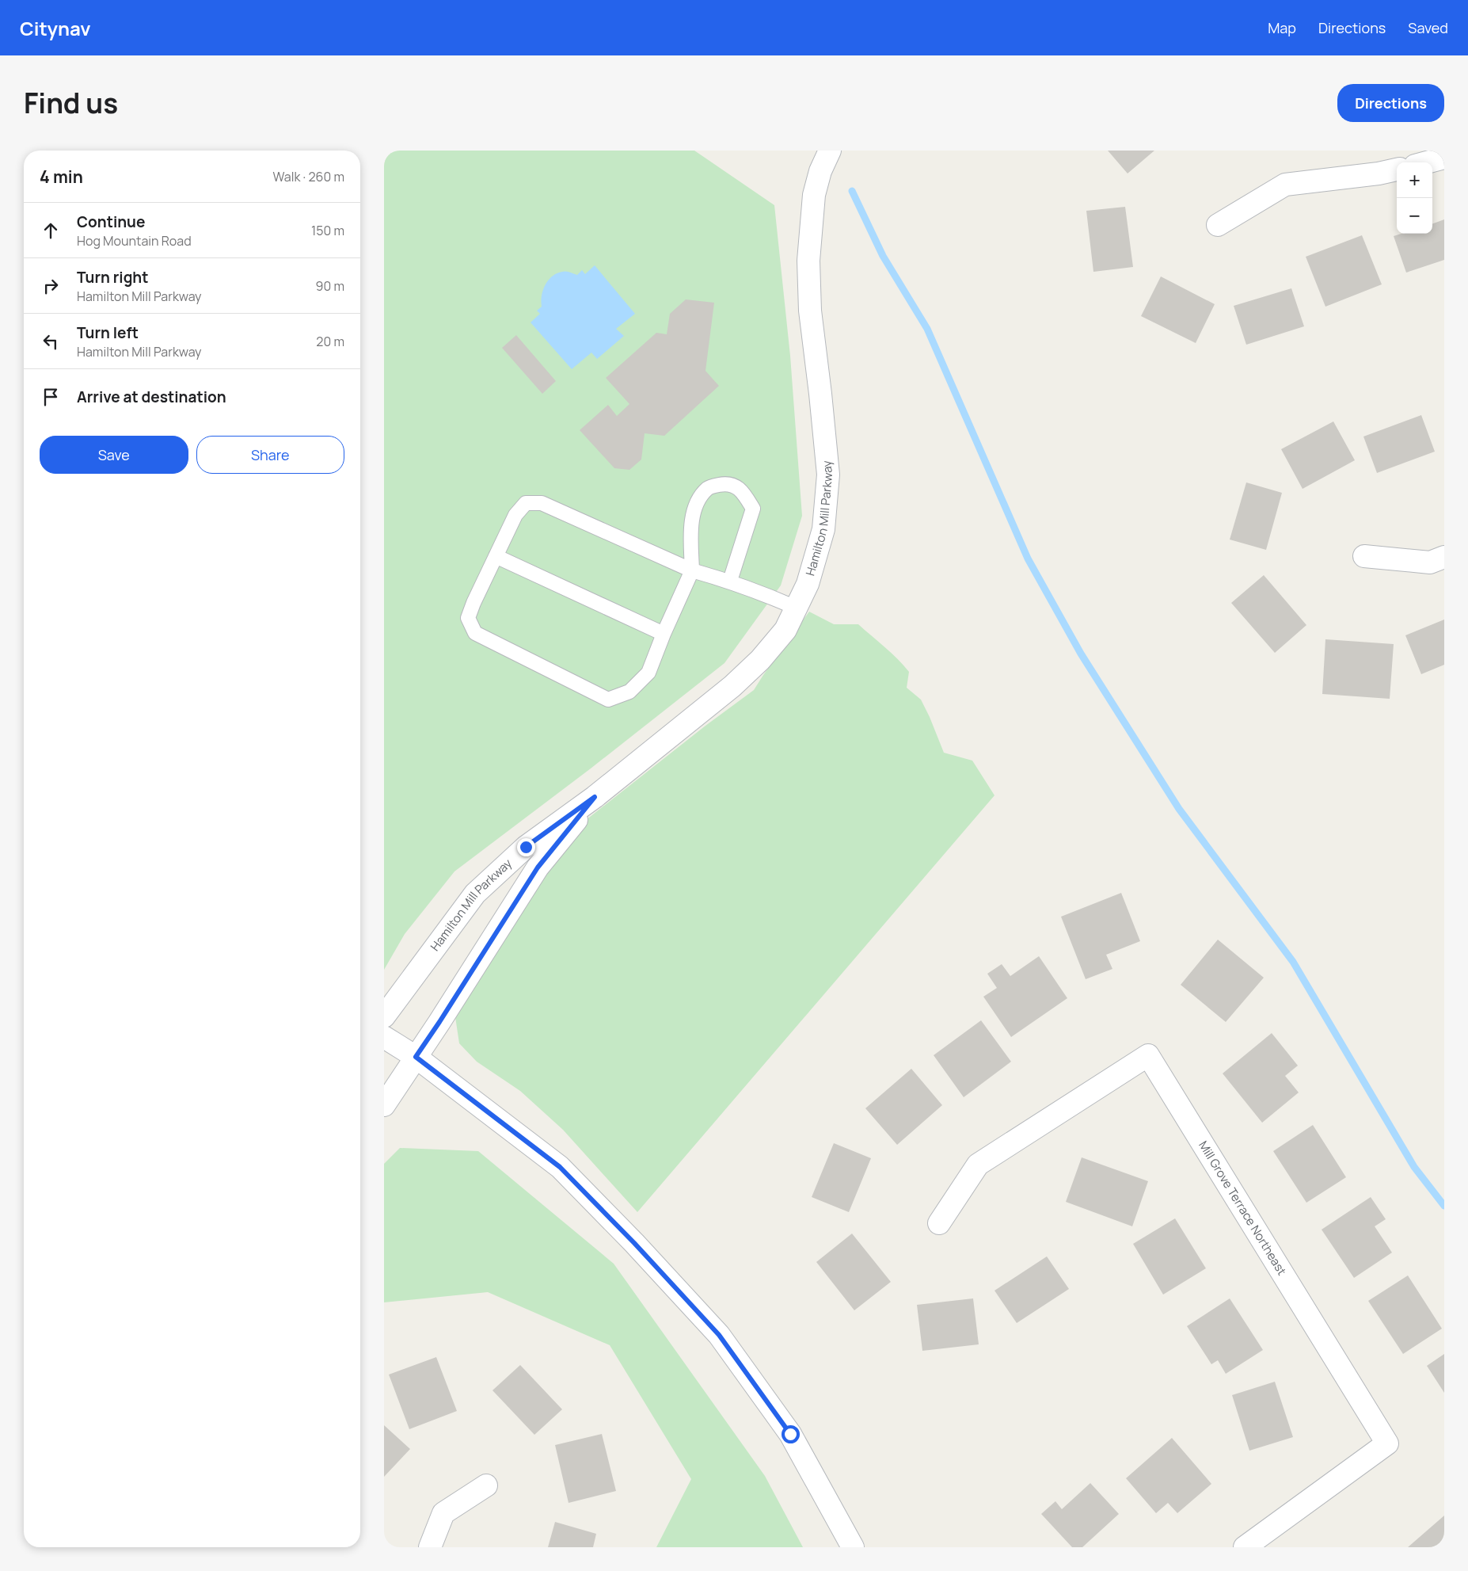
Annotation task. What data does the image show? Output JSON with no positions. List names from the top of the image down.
{
  "streets": {
    "street": ["Hamilton Mill Parkway", "Mill Grove Terrace Northeast"]
  },
  "page": {
    "header": "Citynav",
    "nav": ["Map", "Directions", "Saved"],
    "title": "Find us",
    "buttons": [
      "Directions",
      ["Save", "Share"]
    ],
    "heading": ["4 min", "Walk · 260 m"],
    "map_buttons": ["+", "−"],
    "list": [
      ["Continue", "Hog Mountain Road", "150 m"],
      ["Turn right", "Hamilton Mill Parkway", "90 m"],
      ["Turn left", "Hamilton Mill Parkway", "20 m"],
      "Arrive at destination"
    ]
  }
}
